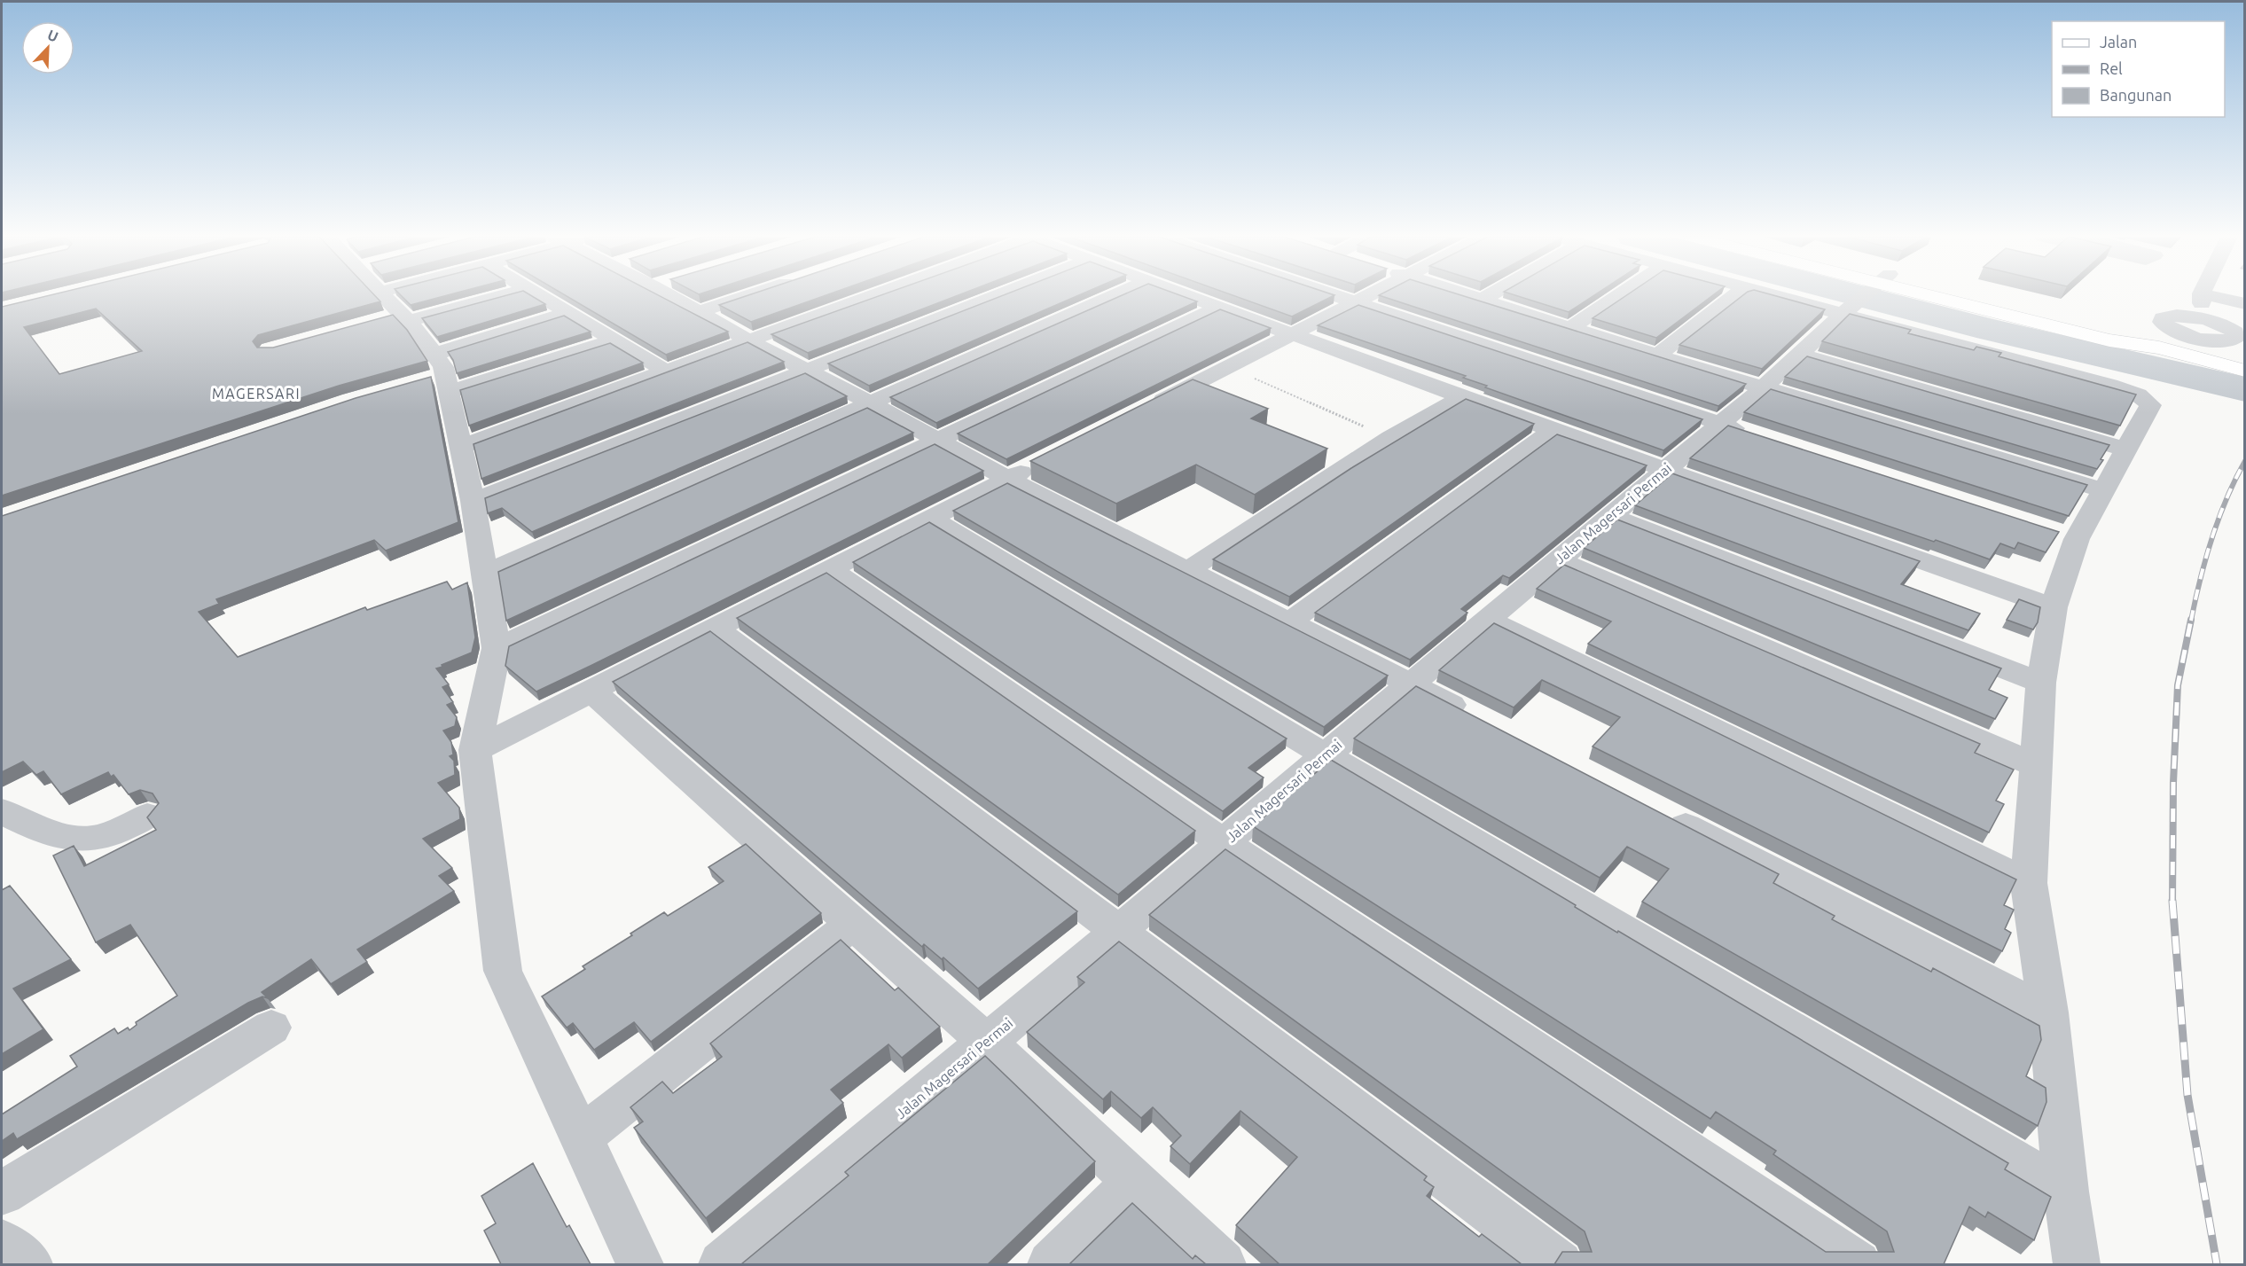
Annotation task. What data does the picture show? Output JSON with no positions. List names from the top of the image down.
{
  "streets": {
    "street": ["Jalan Magersari Permai"]
  },
  "districts": ["MAGERSARI"],
  "legend": ["Jalan", "Rel", "Bangunan"],
  "north": "top right"
}
